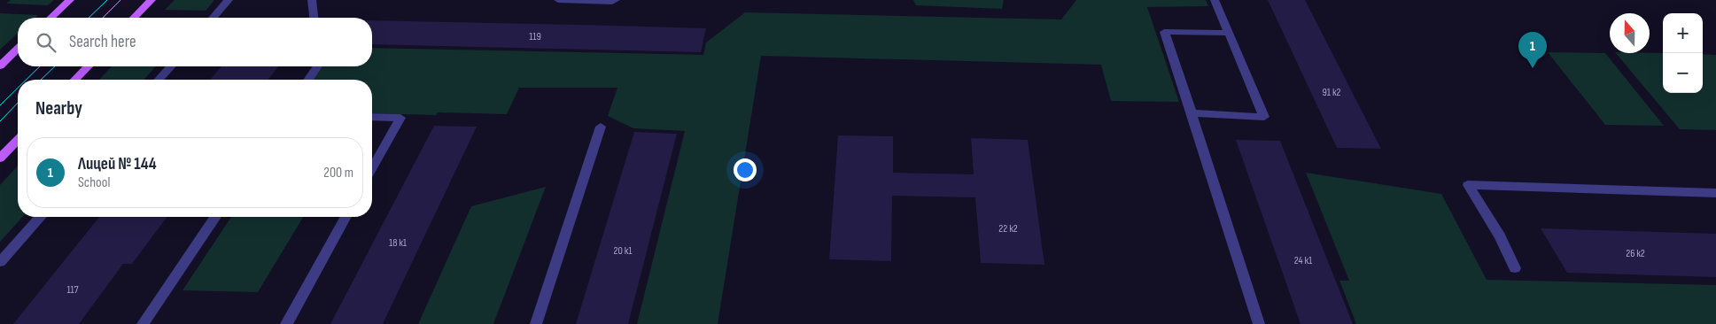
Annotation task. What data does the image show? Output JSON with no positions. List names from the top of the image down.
{
  "house_numbers": [
    "119",
    "91 к2",
    "22 к2",
    "18 к1",
    "20 к1",
    "26 к2",
    "24 к1",
    "117"
  ],
  "north": "top",
  "page": {
    "map_buttons": ["+", "−"],
    "search": "Search here",
    "pins": "1",
    "heading": "Nearby",
    "list": [
      {
        "mark": "1",
        "name": "Лицей № 144",
        "note": "School",
        "value": "200 m"
      }
    ]
  }
}
